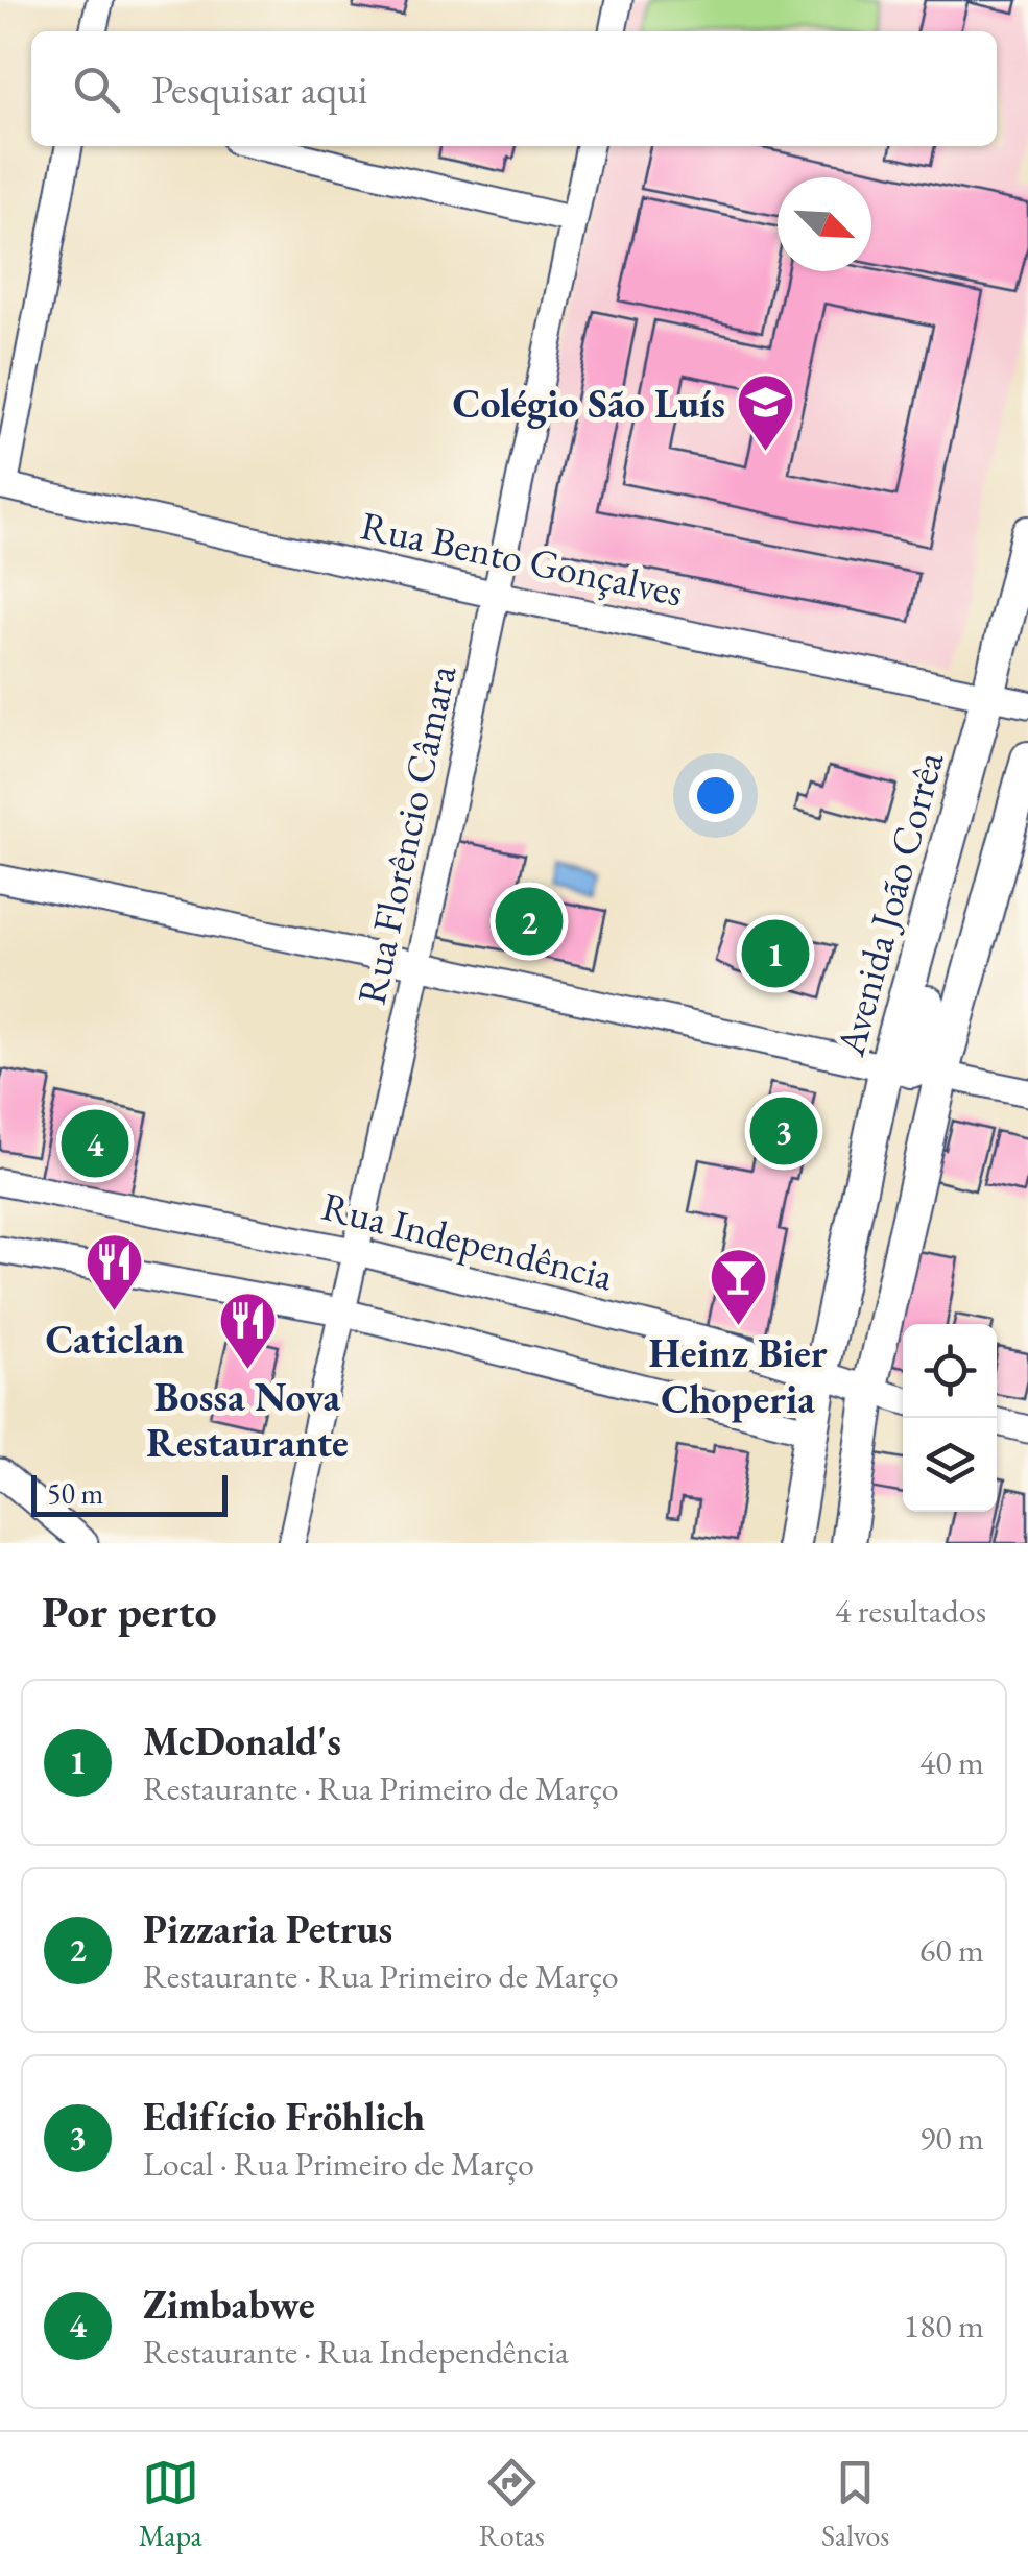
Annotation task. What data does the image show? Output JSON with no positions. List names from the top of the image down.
{
  "streets": {
    "main road": ["Avenida João Corrêa"],
    "street": ["Rua Bento Gonçalves", "Rua Florêncio Câmara", "Rua Independência"]
  },
  "crossings": [
    ["Rua Bento Gonçalves", "Rua Florêncio Câmara"],
    ["Rua Bento Gonçalves", "Avenida João Corrêa"],
    ["Rua Florêncio Câmara", "Rua Independência"],
    ["Avenida João Corrêa", "Rua Independência"]
  ],
  "places": {
    "school or university": ["Colégio São Luís"],
    "restaurant": ["Caticlan", "Bossa Nova Restaurante"],
    "bar": ["Heinz Bier Choperia"]
  },
  "scale_bar": "50 m",
  "north": "bottom right",
  "page": {
    "search": "Pesquisar aqui",
    "pins": [
      "2",
      "1",
      "3",
      "4"
    ],
    "scale": "50 m",
    "heading": ["Por perto", "4 resultados"],
    "list": [
      {
        "mark": "1",
        "name": "McDonald's",
        "note": "Restaurante · Rua Primeiro de Março",
        "value": "40 m"
      },
      {
        "mark": "2",
        "name": "Pizzaria Petrus",
        "note": "Restaurante · Rua Primeiro de Março",
        "value": "60 m"
      },
      {
        "mark": "3",
        "name": "Edifício Fröhlich",
        "note": "Local · Rua Primeiro de Março",
        "value": "90 m"
      },
      {
        "mark": "4",
        "name": "Zimbabwe",
        "note": "Restaurante · Rua Independência",
        "value": "180 m"
      }
    ],
    "nav": ["Mapa", "Rotas", "Salvos"]
  }
}
